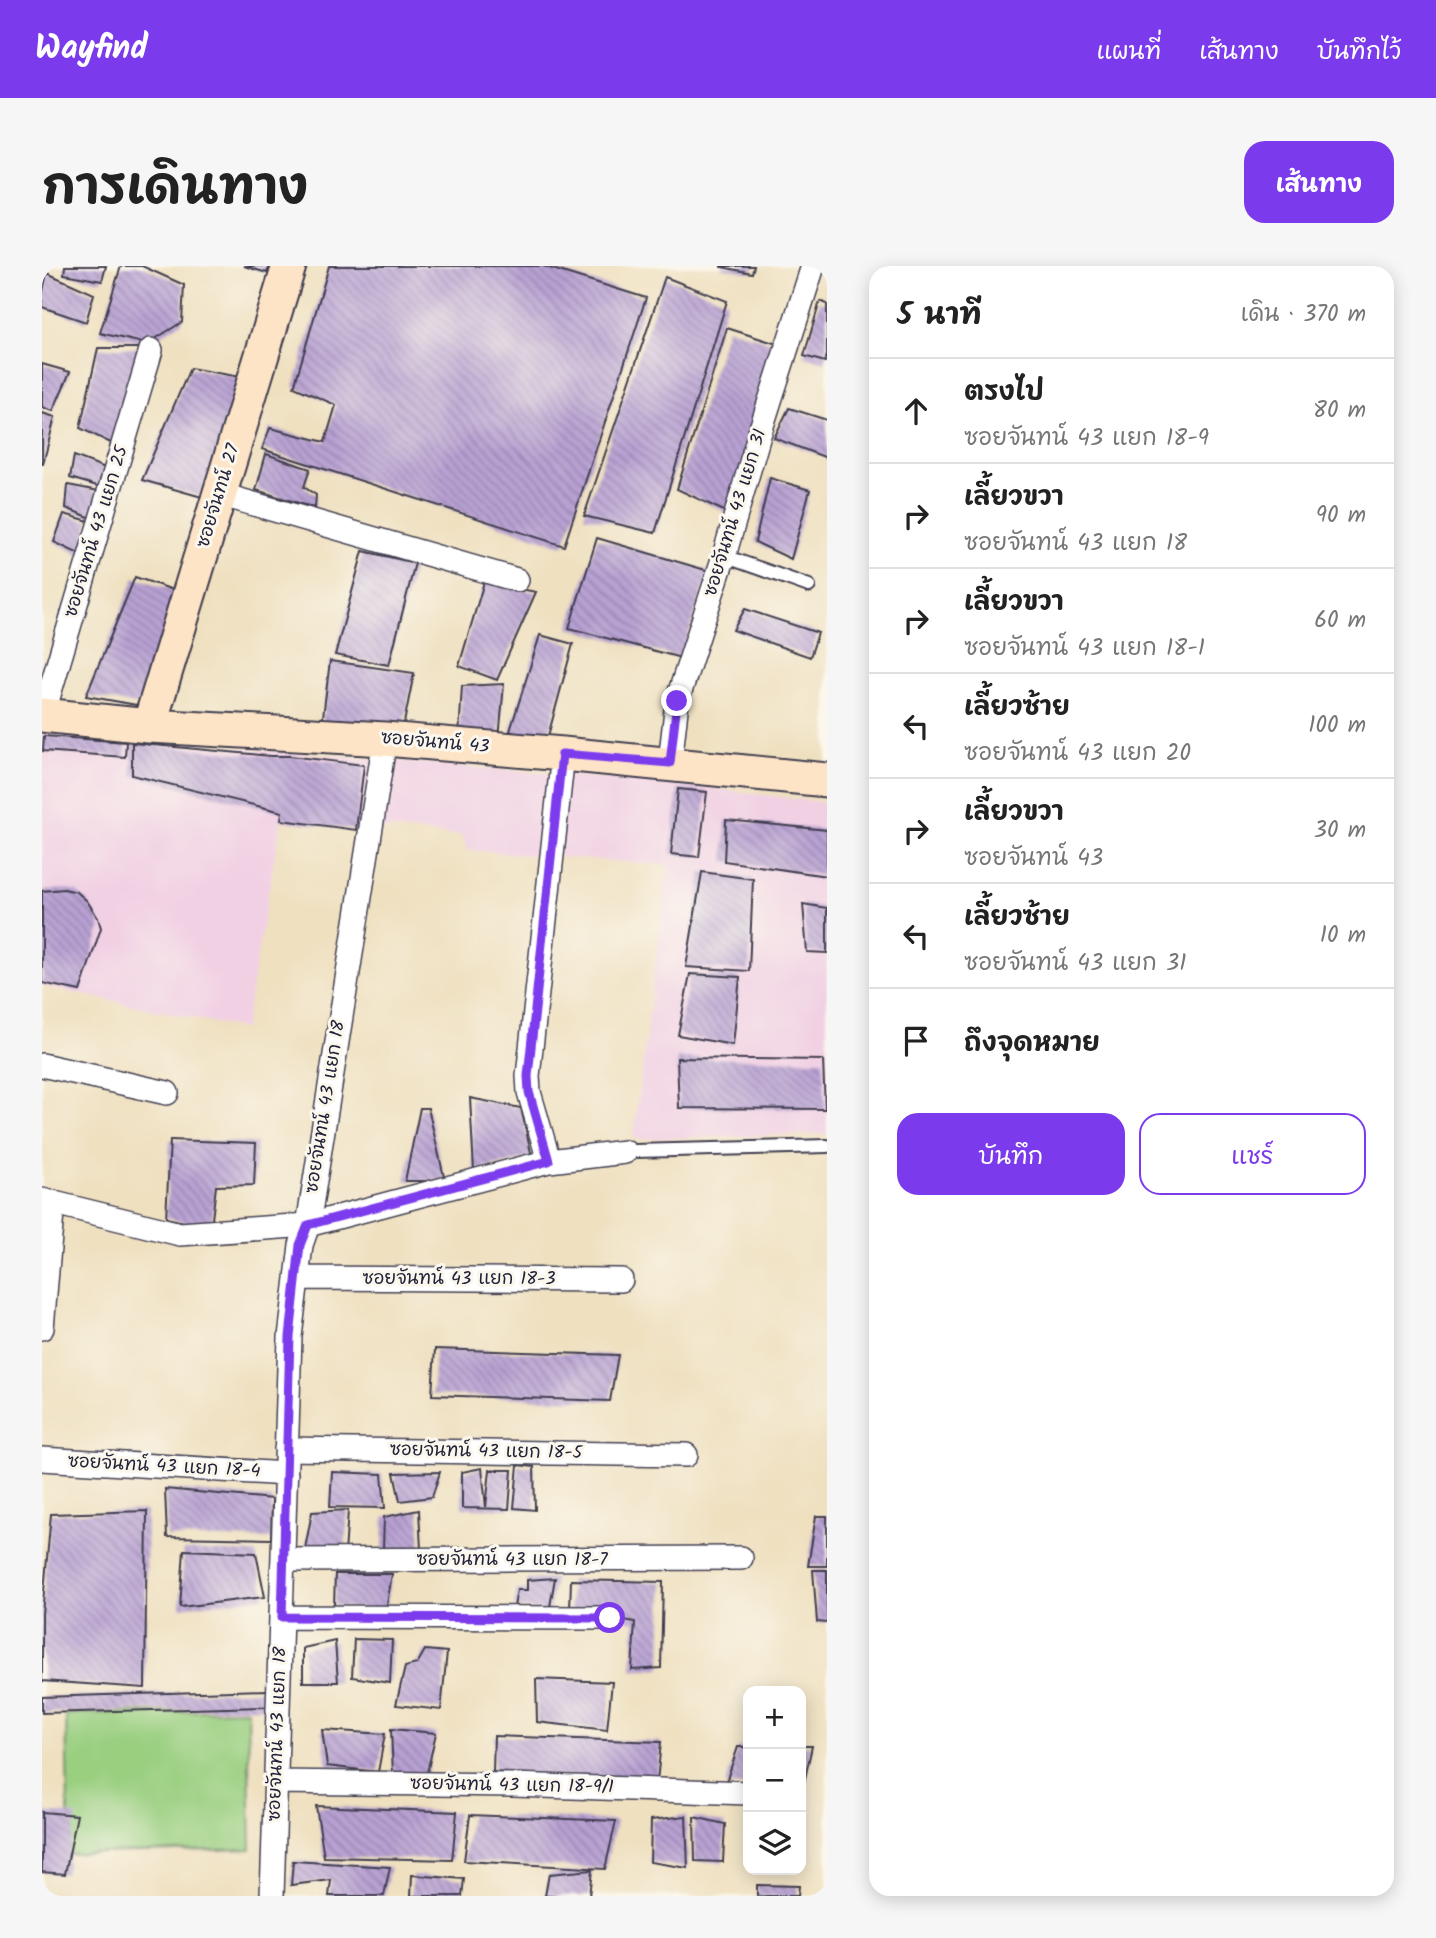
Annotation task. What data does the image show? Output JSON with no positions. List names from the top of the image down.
{
  "streets": {
    "street": [
      "ซอยจันทน์ 27",
      "ซอยจันทน์ 43 แยก 31",
      "ซอยจันทน์ 43 แยก 25",
      "ซอยจันทน์ 43",
      "ซอยจันทน์ 43 แยก 18",
      "ซอยจันทน์ 43 แยก 18-3",
      "ซอยจันทน์ 43 แยก 18-5",
      "ซอยจันทน์ 43 แยก 18-4",
      "ซอยจันทน์ 43 แยก 18-7",
      "ซอยจันทน์ 43 แยก 18-9/1"
    ]
  },
  "crossings": [
    ["ซอยจันทน์ 27", "ซอยจันทน์ 43"],
    ["ซอยจันทน์ 43 แยก 31", "ซอยจันทน์ 43"],
    ["ซอยจันทน์ 43 แยก 25", "ซอยจันทน์ 43"],
    ["ซอยจันทน์ 43", "ซอยจันทน์ 43 แยก 18"],
    ["ซอยจันทน์ 43 แยก 18", "ซอยจันทน์ 43 แยก 18-3"],
    ["ซอยจันทน์ 43 แยก 18", "ซอยจันทน์ 43 แยก 18-5"],
    ["ซอยจันทน์ 43 แยก 18", "ซอยจันทน์ 43 แยก 18-4"],
    ["ซอยจันทน์ 43 แยก 18", "ซอยจันทน์ 43 แยก 18-7"],
    ["ซอยจันทน์ 43 แยก 18", "ซอยจันทน์ 43 แยก 18-9/1"]
  ],
  "page": {
    "header": "Wayfind",
    "nav": ["แผนที่", "เส้นทาง", "บันทึกไว้"],
    "title": "การเดินทาง",
    "buttons": [
      "เส้นทาง",
      ["บันทึก", "แชร์"]
    ],
    "heading": ["5 นาที", "เดิน · 370 m"],
    "list": [
      ["ตรงไป", "ซอยจันทน์ 43 แยก 18-9", "80 m"],
      ["เลี้ยวขวา", "ซอยจันทน์ 43 แยก 18", "90 m"],
      ["เลี้ยวขวา", "ซอยจันทน์ 43 แยก 18-1", "60 m"],
      ["เลี้ยวซ้าย", "ซอยจันทน์ 43 แยก 20", "100 m"],
      ["เลี้ยวขวา", "ซอยจันทน์ 43", "30 m"],
      ["เลี้ยวซ้าย", "ซอยจันทน์ 43 แยก 31", "10 m"],
      "ถึงจุดหมาย"
    ],
    "map_buttons": ["+", "−"]
  }
}
